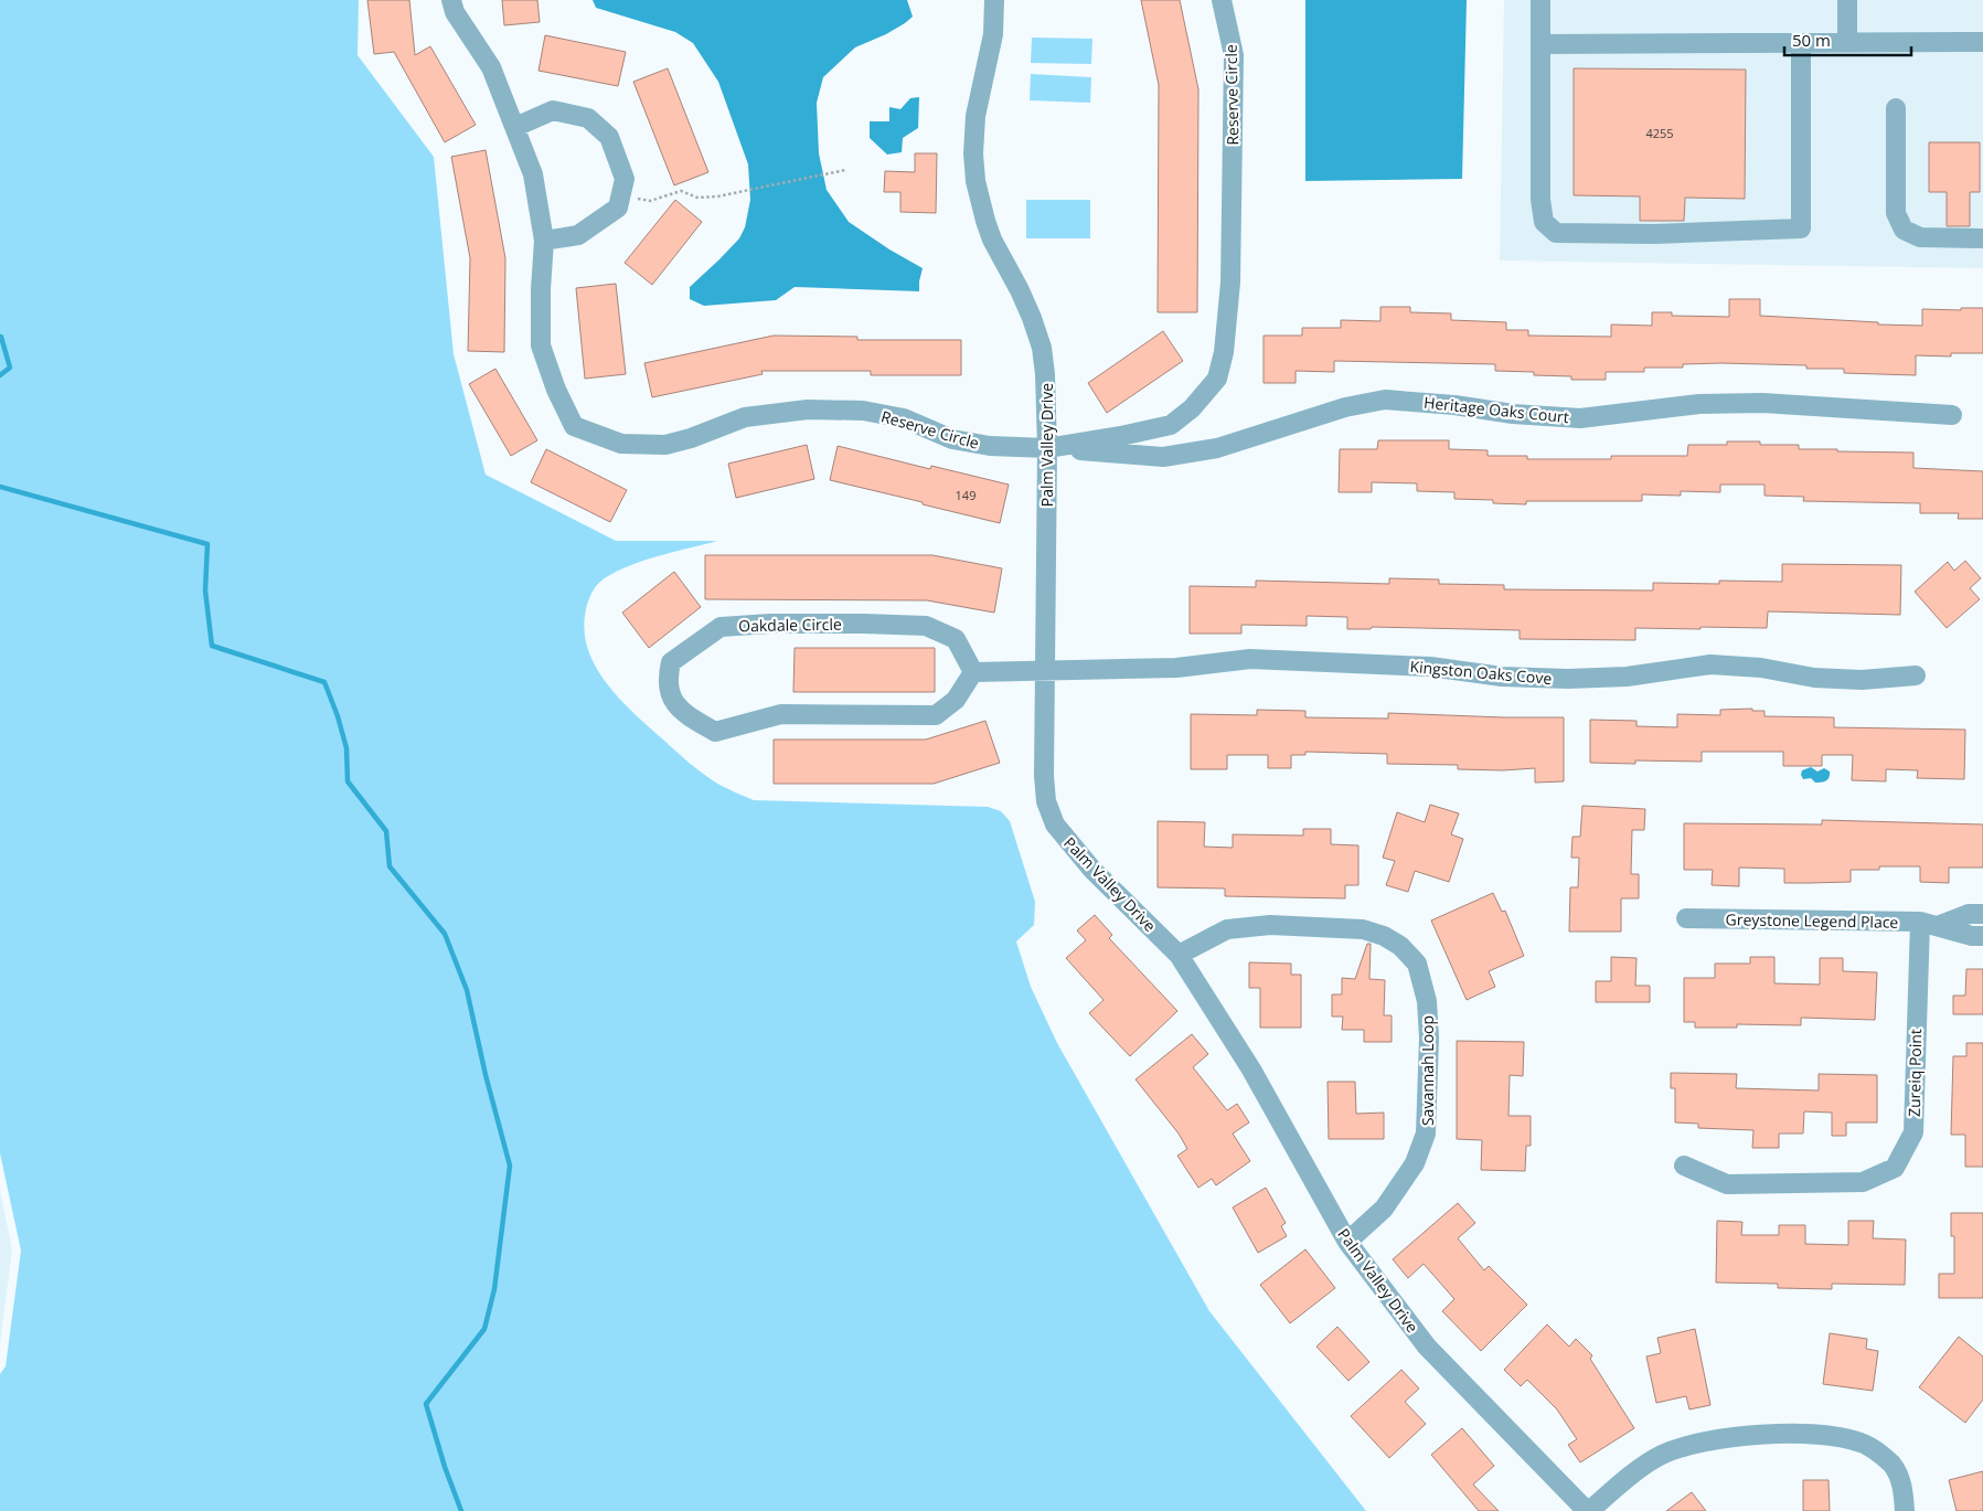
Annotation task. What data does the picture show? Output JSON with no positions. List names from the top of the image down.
{
  "streets": {
    "street": [
      "Reserve Circle",
      "Heritage Oaks Court",
      "Palm Valley Drive",
      "Oakdale Circle",
      "Kingston Oaks Cove",
      "Greystone Legend Place",
      "Savannah Loop",
      "Zureiq Point"
    ]
  },
  "crossings": [
    ["Reserve Circle", "Heritage Oaks Court"],
    ["Reserve Circle", "Palm Valley Drive"],
    ["Heritage Oaks Court", "Palm Valley Drive"],
    ["Palm Valley Drive", "Kingston Oaks Cove"],
    ["Palm Valley Drive", "Savannah Loop"],
    ["Greystone Legend Place", "Zureiq Point"]
  ],
  "house_numbers": ["4255", "149"],
  "scale_bar": "50 m"
}
